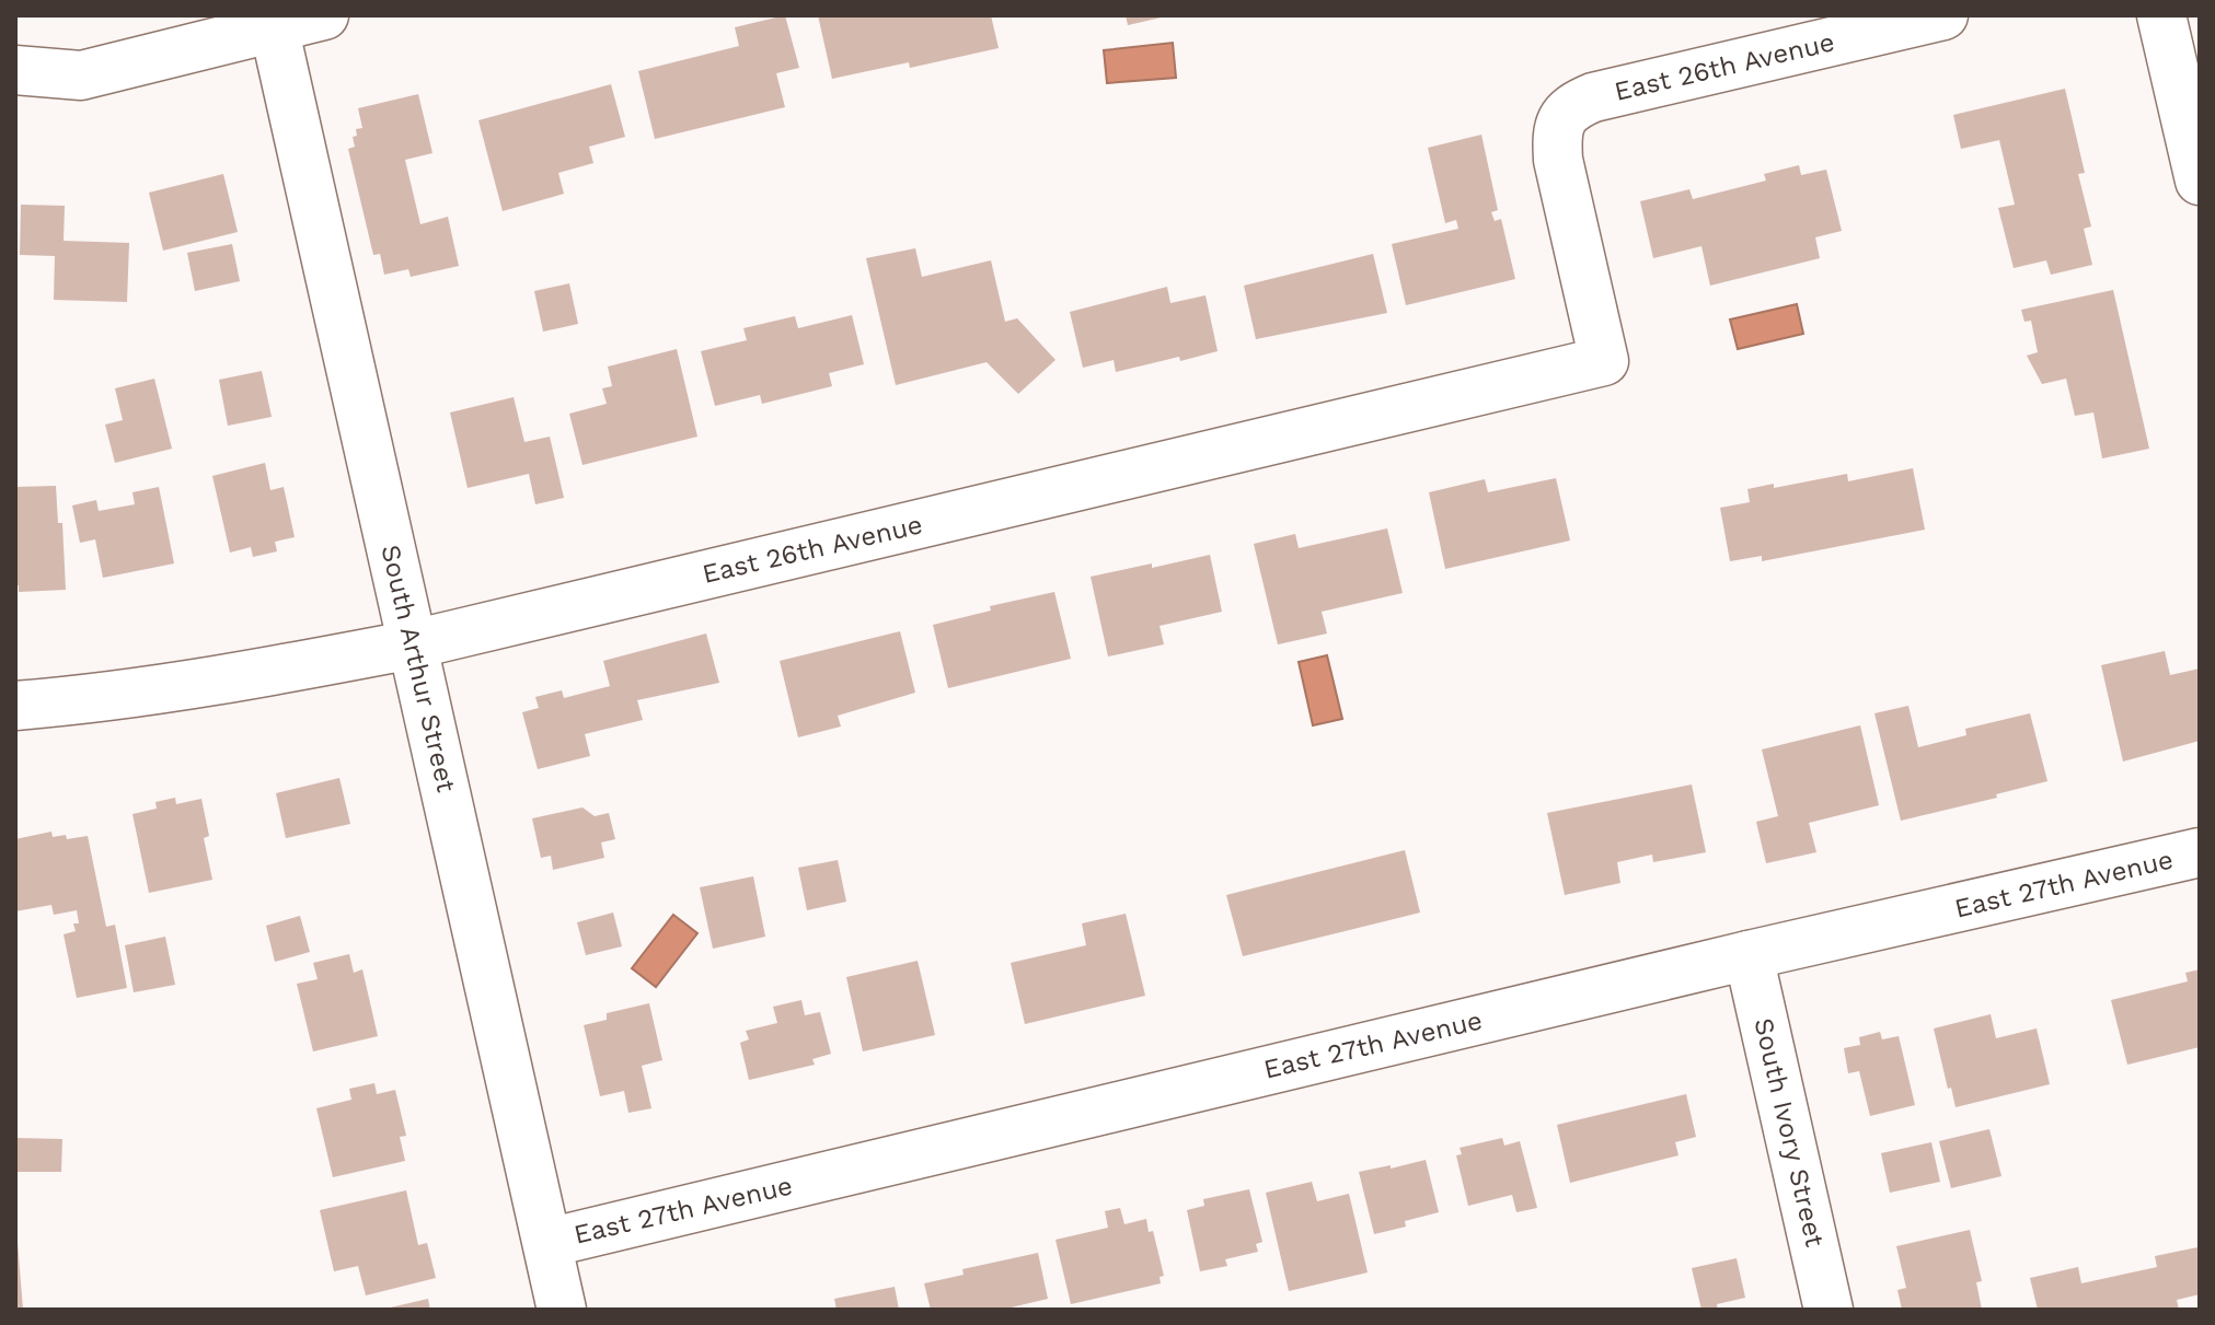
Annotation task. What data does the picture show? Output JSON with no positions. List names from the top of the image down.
{
  "streets": {
    "street": [
      "East 26th Avenue",
      "South Arthur Street",
      "East 27th Avenue",
      "South Ivory Street"
    ]
  },
  "crossings": [
    ["East 26th Avenue", "South Arthur Street"],
    ["South Arthur Street", "East 27th Avenue"],
    ["East 27th Avenue", "South Ivory Street"]
  ]
}
